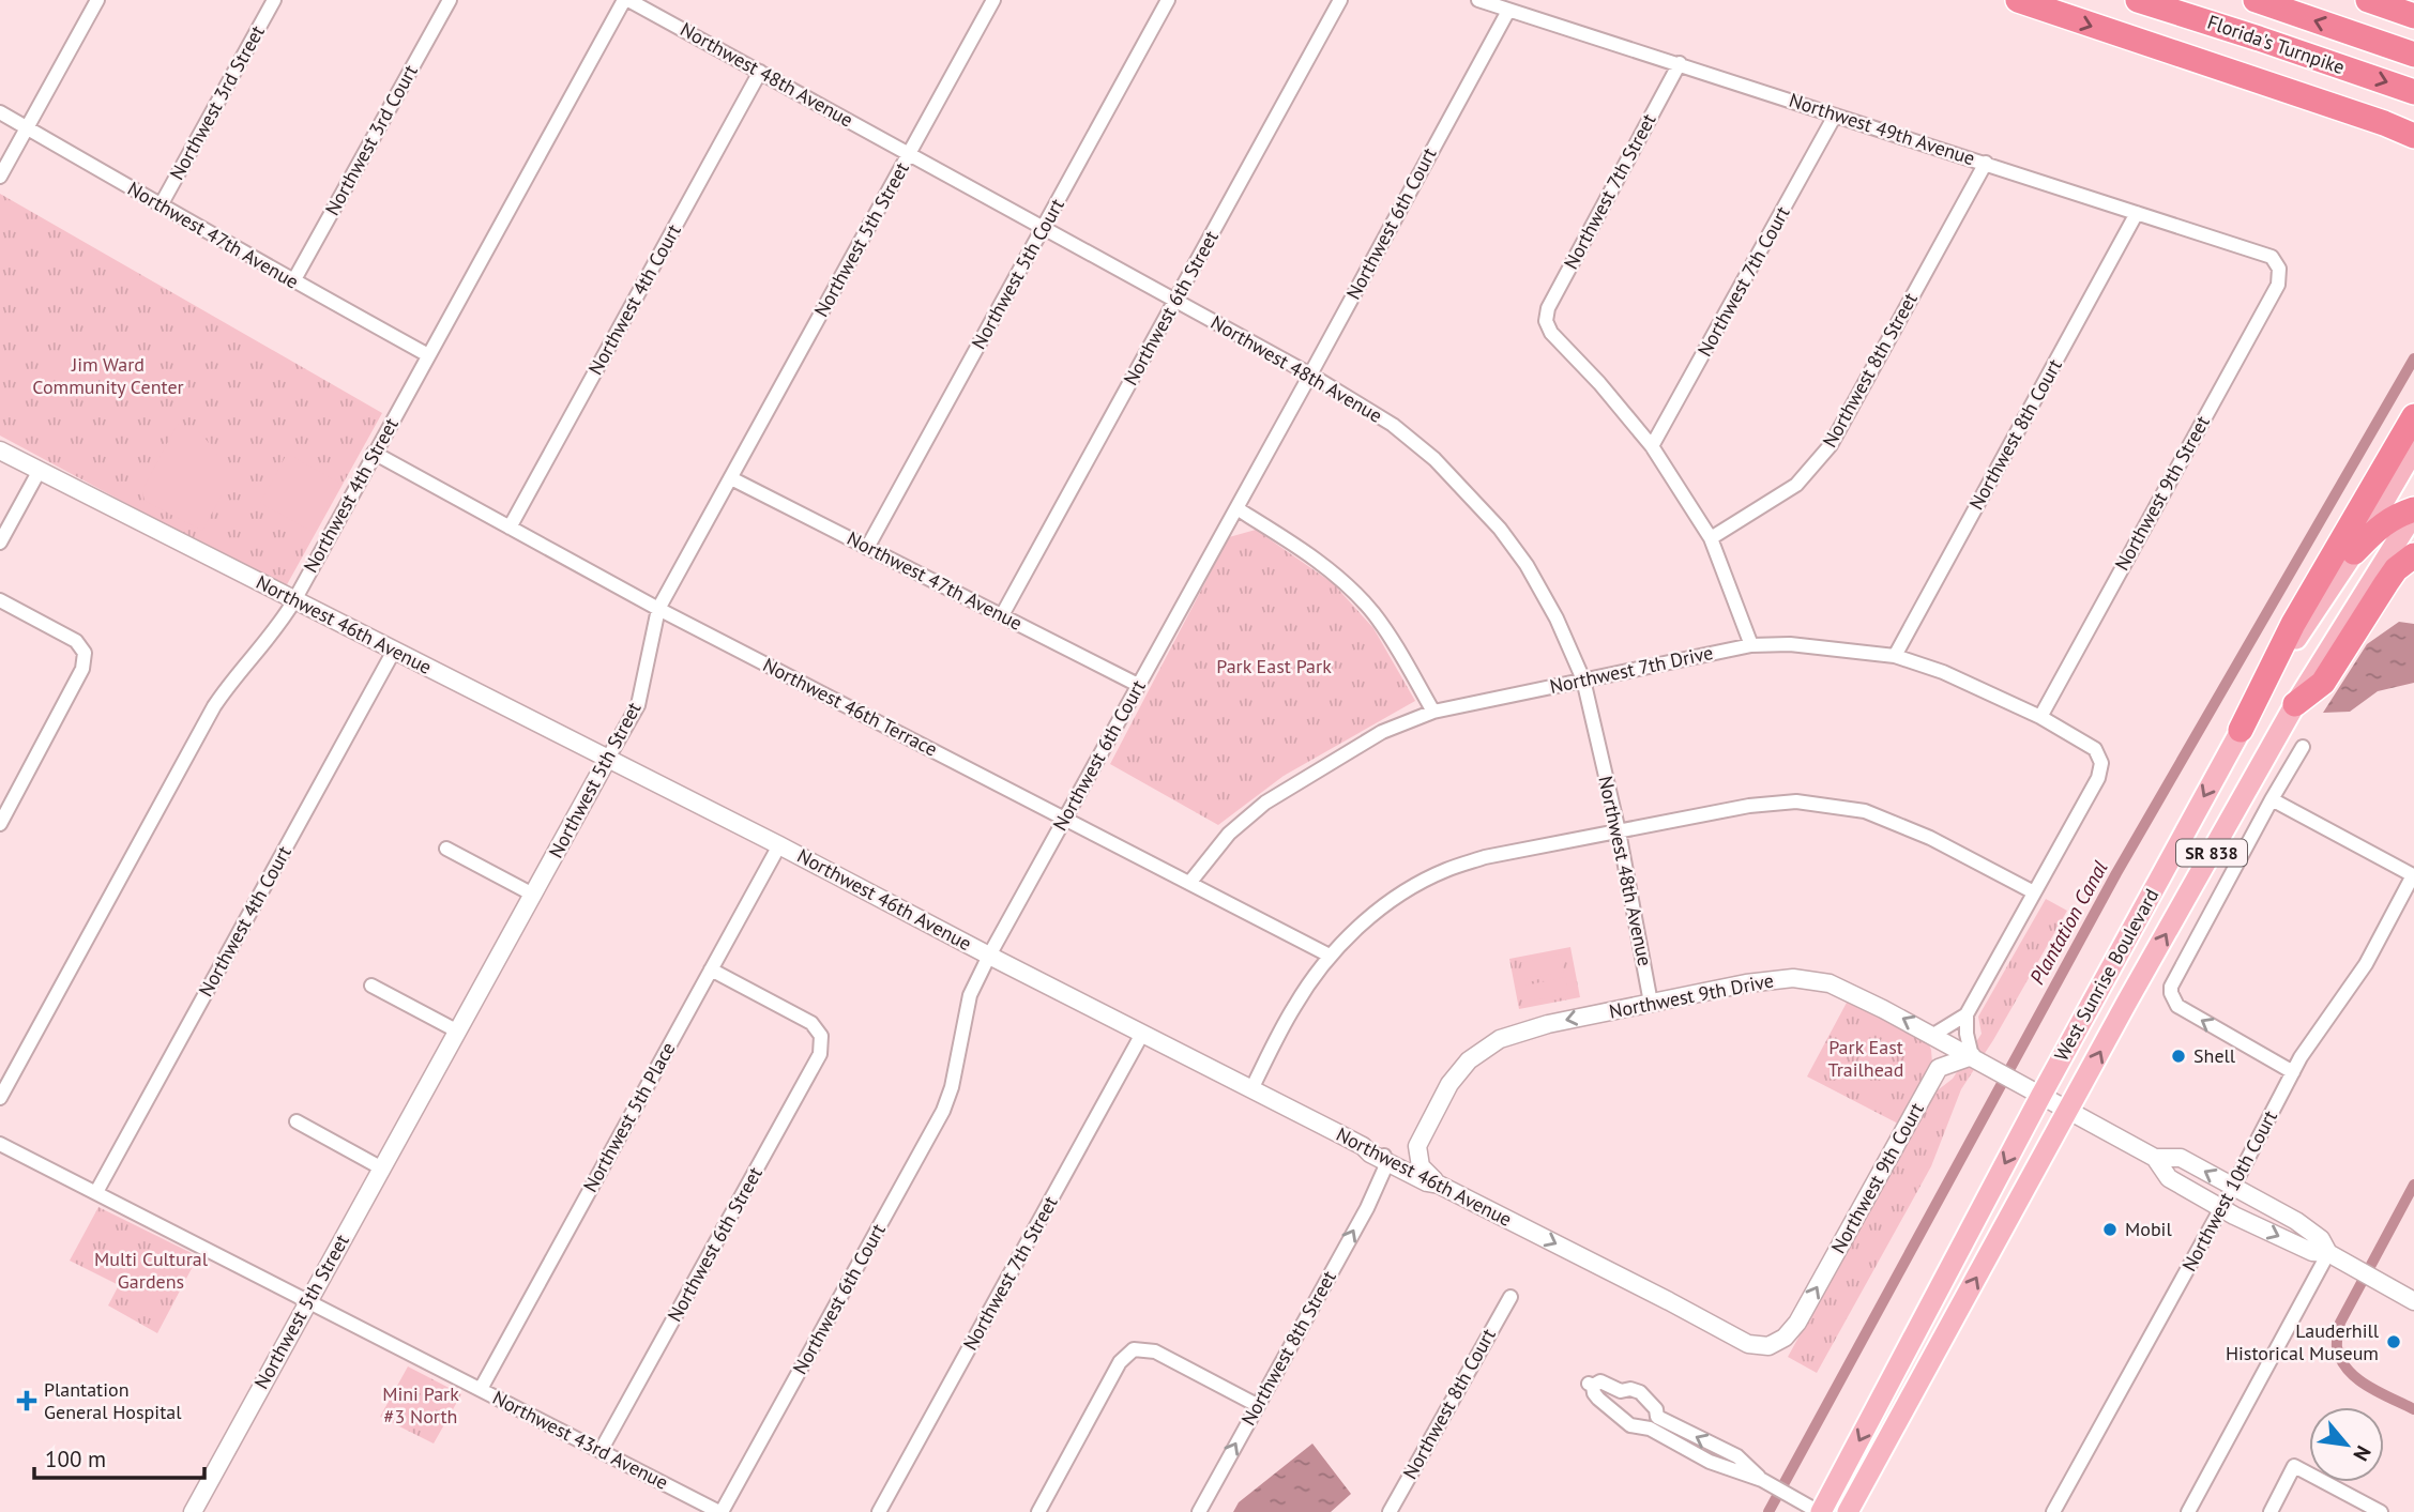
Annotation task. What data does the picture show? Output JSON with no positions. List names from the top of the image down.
{
  "streets": {
    "highway": ["Florida's Turnpike"],
    "main road": ["SR 838", "West Sunrise Boulevard"],
    "street": [
      "Northwest 48th Avenue",
      "Northwest 3rd Street",
      "Northwest 49th Avenue",
      "Northwest 3rd Court",
      "Northwest 7th Street",
      "Northwest 6th Court",
      "Northwest 47th Avenue",
      "Northwest 5th Street",
      "Northwest 5th Court",
      "Northwest 7th Court",
      "Northwest 4th Court",
      "Northwest 6th Street",
      "Northwest 8th Street",
      "Northwest 8th Court",
      "Northwest 9th Street",
      "Northwest 4th Street",
      "Northwest 46th Avenue",
      "Northwest 7th Drive",
      "Northwest 46th Terrace",
      "Northwest 9th Drive",
      "Northwest 5th Place",
      "Northwest 9th Court",
      "Northwest 10th Court",
      "Northwest 43rd Avenue"
    ]
  },
  "crossings": [
    ["Northwest 48th Avenue", "Northwest 6th Court"],
    ["Northwest 48th Avenue", "Northwest 5th Street"],
    ["Northwest 48th Avenue", "Northwest 5th Court"],
    ["Northwest 48th Avenue", "Northwest 4th Court"],
    ["Northwest 48th Avenue", "Northwest 6th Street"],
    ["Northwest 48th Avenue", "Northwest 4th Street"],
    ["Northwest 48th Avenue", "Northwest 7th Drive"],
    ["Northwest 48th Avenue", "Northwest 9th Drive"],
    ["Northwest 3rd Street", "Northwest 47th Avenue"],
    ["Northwest 49th Avenue", "Northwest 7th Street"],
    ["Northwest 49th Avenue", "Northwest 6th Court"],
    ["Northwest 49th Avenue", "Northwest 7th Court"],
    ["Northwest 49th Avenue", "Northwest 8th Street"],
    ["Northwest 49th Avenue", "Northwest 8th Court"],
    ["Northwest 49th Avenue", "Northwest 9th Street"],
    ["Northwest 3rd Court", "Northwest 47th Avenue"],
    ["Northwest 7th Street", "Northwest 7th Court"],
    ["Northwest 7th Street", "Northwest 46th Avenue"],
    ["Northwest 6th Court", "Northwest 47th Avenue"],
    ["Northwest 6th Court", "Northwest 46th Avenue"],
    ["Northwest 6th Court", "Northwest 46th Terrace"],
    ["Northwest 6th Court", "Northwest 43rd Avenue"],
    ["Northwest 47th Avenue", "Northwest 5th Street"],
    ["Northwest 47th Avenue", "Northwest 5th Court"],
    ["Northwest 47th Avenue", "Northwest 6th Street"],
    ["Northwest 47th Avenue", "Northwest 4th Street"],
    ["Northwest 5th Street", "Northwest 46th Avenue"],
    ["Northwest 5th Street", "Northwest 46th Terrace"],
    ["Northwest 5th Street", "Northwest 43rd Avenue"],
    ["Northwest 4th Court", "Northwest 46th Avenue"],
    ["Northwest 4th Court", "Northwest 46th Terrace"],
    ["Northwest 4th Court", "Northwest 43rd Avenue"],
    ["Northwest 6th Street", "Northwest 5th Place"],
    ["Northwest 6th Street", "Northwest 43rd Avenue"],
    ["Northwest 8th Street", "Northwest 46th Avenue"],
    ["Northwest 8th Court", "Northwest 7th Drive"],
    ["Northwest 9th Street", "Northwest 7th Drive"],
    ["Northwest 4th Street", "Northwest 46th Avenue"],
    ["Northwest 4th Street", "Northwest 46th Terrace"],
    ["Northwest 46th Avenue", "Northwest 5th Place"],
    ["Northwest 46th Avenue", "Northwest 9th Court"],
    ["Northwest 7th Drive", "Northwest 46th Terrace"],
    ["West Sunrise Boulevard", "Northwest 9th Drive"],
    ["Northwest 5th Place", "Northwest 43rd Avenue"]
  ],
  "one_way": ["Northwest 8th Street", "Northwest 9th Drive", "Northwest 9th Court"],
  "water": ["Plantation Canal"],
  "parks": [
    "Jim Ward Community Center",
    "Park East Park",
    "Park East Trailhead",
    "Multi Cultural Gardens",
    "Mini Park #3 North"
  ],
  "places": {
    "other": ["Shell", "Mobil", "Lauderhill Historical Museum"],
    "health": ["Plantation General Hospital"]
  },
  "scale_bar": "100 m",
  "north": "bottom right"
}
